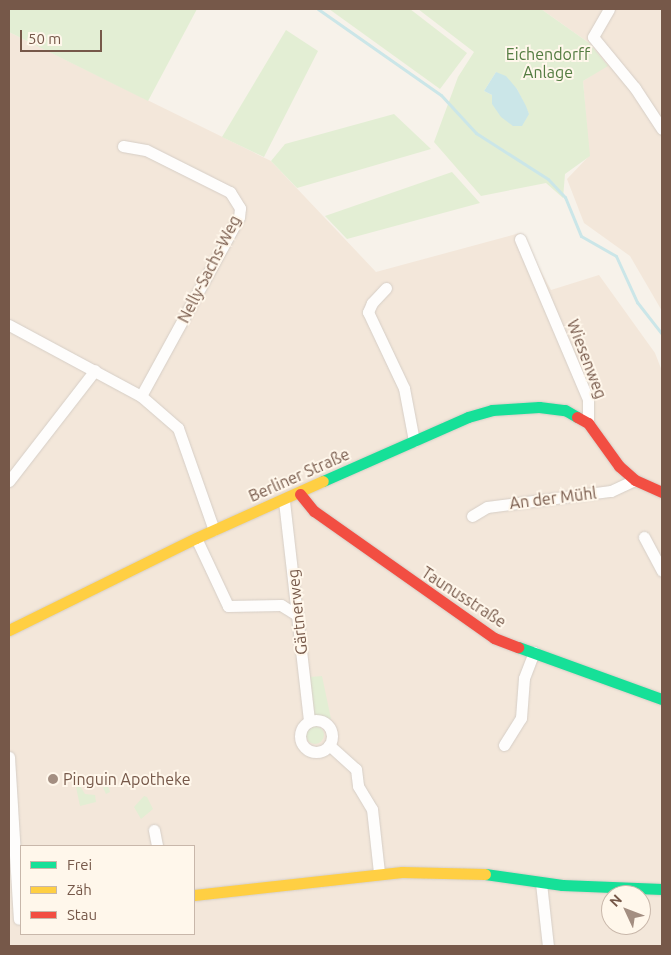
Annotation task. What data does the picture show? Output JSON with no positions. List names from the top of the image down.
{
  "streets": {
    "street": [
      "Nelly-Sachs-Weg",
      "Wiesenweg",
      "Berliner Straße",
      "An der Mühl",
      "Taunusstraße",
      "Gärtnerweg"
    ]
  },
  "crossings": [
    ["Wiesenweg", "Berliner Straße"],
    ["Wiesenweg", "An der Mühl"],
    ["Berliner Straße", "Taunusstraße"],
    ["Berliner Straße", "Gärtnerweg"]
  ],
  "parks": ["Eichendorff Anlage"],
  "places": ["Pinguin Apotheke"],
  "legend": ["Frei", "Zäh", "Stau"],
  "scale_bar": "50 m",
  "north": "top left"
}
